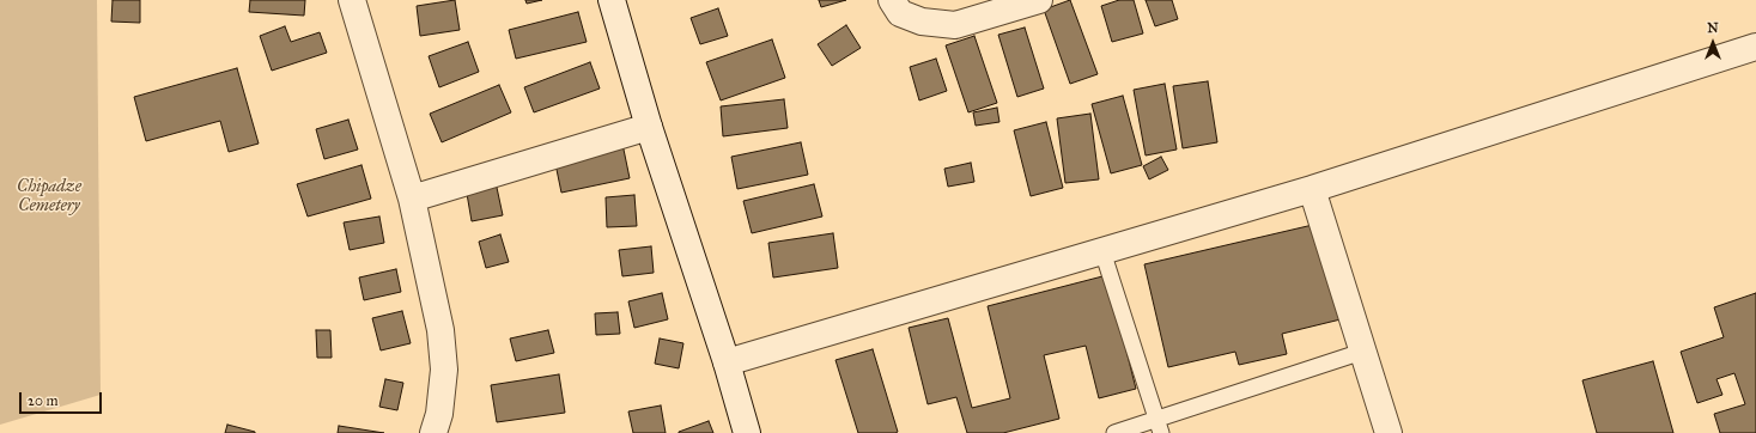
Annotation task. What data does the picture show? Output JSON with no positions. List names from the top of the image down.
{
  "parks": ["Chipadze Cemetery"],
  "scale_bar": "20 m",
  "north": "top"
}
